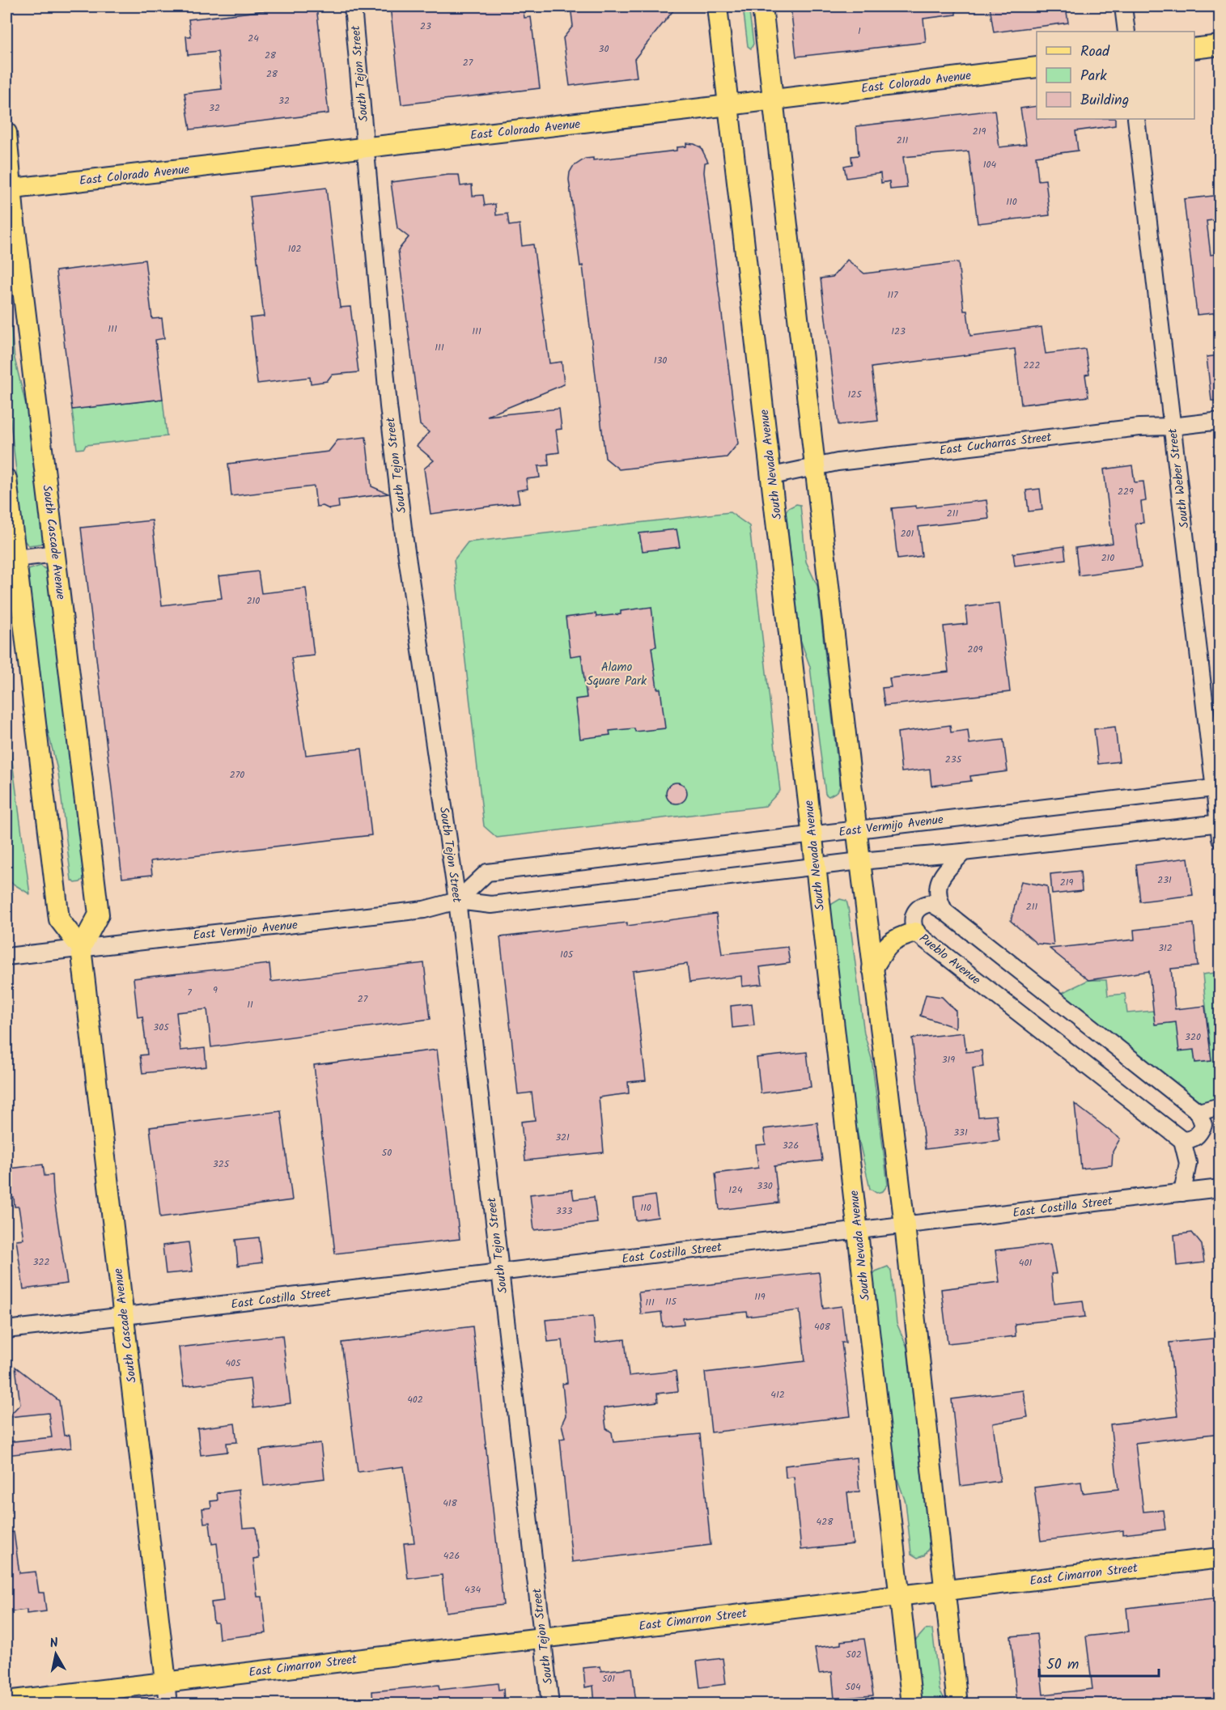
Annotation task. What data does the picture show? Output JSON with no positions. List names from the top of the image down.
{
  "streets": {
    "main road": [
      "East Colorado Avenue",
      "South Nevada Avenue",
      "South Cascade Avenue",
      "East Cimarron Street"
    ],
    "street": [
      "South Tejon Street",
      "East Cucharras Street",
      "South Weber Street",
      "East Vermijo Avenue",
      "Pueblo Avenue",
      "East Costilla Street"
    ]
  },
  "crossings": [
    ["South Tejon Street", "East Colorado Avenue"],
    ["South Tejon Street", "East Vermijo Avenue"],
    ["South Tejon Street", "East Costilla Street"],
    ["South Tejon Street", "East Cimarron Street"],
    ["East Colorado Avenue", "South Nevada Avenue"],
    ["East Colorado Avenue", "South Cascade Avenue"],
    ["East Cucharras Street", "South Nevada Avenue"],
    ["East Cucharras Street", "South Weber Street"],
    ["South Nevada Avenue", "East Vermijo Avenue"],
    ["South Nevada Avenue", "East Costilla Street"],
    ["South Nevada Avenue", "East Cimarron Street"],
    ["South Weber Street", "East Vermijo Avenue"],
    ["South Cascade Avenue", "East Vermijo Avenue"],
    ["South Cascade Avenue", "East Costilla Street"],
    ["South Cascade Avenue", "East Cimarron Street"]
  ],
  "parks": ["Alamo Square Park"],
  "house_numbers": [
    "23",
    "1",
    "24",
    "30",
    "28",
    "27",
    "28",
    "32",
    "32",
    "219",
    "211",
    "104",
    "110",
    "102",
    "117",
    "111",
    "111",
    "123",
    "111",
    "130",
    "222",
    "125",
    "229",
    "211",
    "201",
    "210",
    "210",
    "209",
    "235",
    "270",
    "231",
    "219",
    "211",
    "312",
    "105",
    "9",
    "7",
    "27",
    "11",
    "305",
    "320",
    "319",
    "331",
    "321",
    "326",
    "50",
    "325",
    "330",
    "124",
    "110",
    "333",
    "322",
    "401",
    "119",
    "115",
    "111",
    "408",
    "405",
    "412",
    "402",
    "418",
    "428",
    "426",
    "434",
    "502",
    "501",
    "504"
  ],
  "legend": ["Road", "Park", "Building"],
  "scale_bar": "50 m",
  "north": "top"
}
